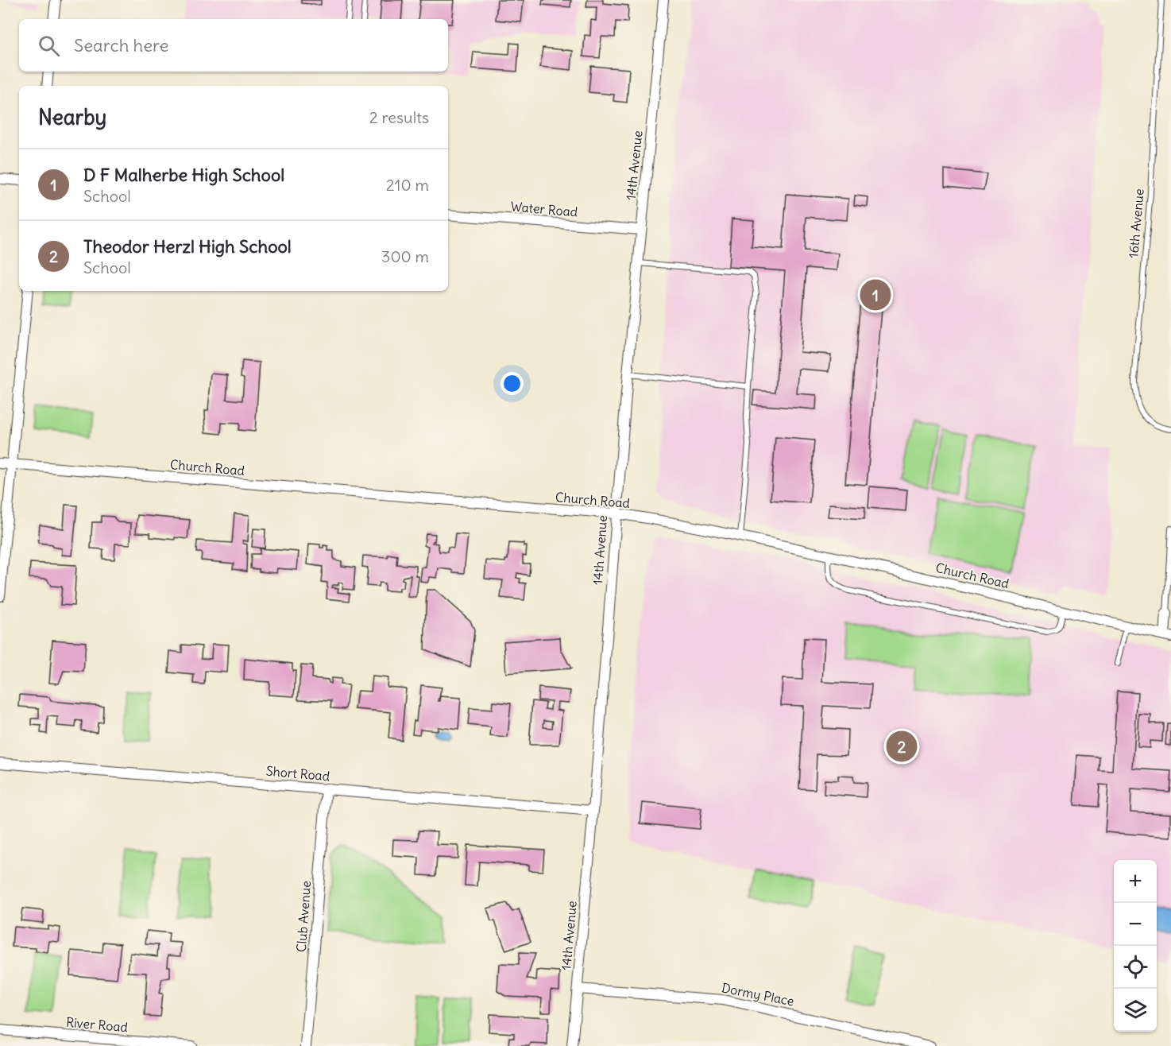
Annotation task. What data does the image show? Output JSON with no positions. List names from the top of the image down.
{
  "streets": {
    "street": [
      "14th Avenue",
      "Water Road",
      "Church Road",
      "Short Road",
      "Club Avenue",
      "Dormy Place",
      "River Road"
    ],
    "lane": ["16th Avenue"]
  },
  "crossings": [
    ["14th Avenue", "Water Road"],
    ["14th Avenue", "Church Road"],
    ["14th Avenue", "Short Road"],
    ["14th Avenue", "Dormy Place"],
    ["Short Road", "Club Avenue"]
  ],
  "page": {
    "search": "Search here",
    "heading": ["Nearby", "2 results"],
    "list": [
      {
        "mark": "1",
        "name": "D F Malherbe High School",
        "note": "School",
        "value": "210 m"
      },
      {
        "mark": "2",
        "name": "Theodor Herzl High School",
        "note": "School",
        "value": "300 m"
      }
    ],
    "pins": ["1", "2"],
    "map_buttons": ["+", "−"]
  }
}
